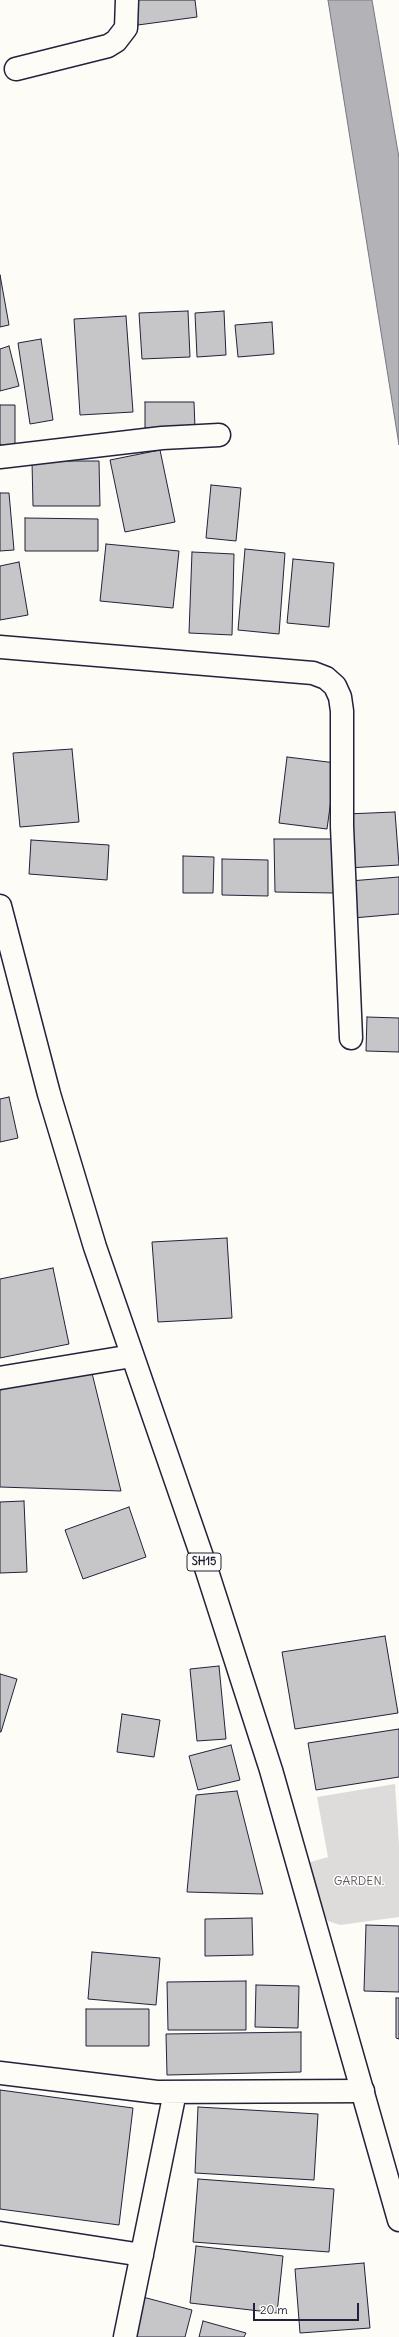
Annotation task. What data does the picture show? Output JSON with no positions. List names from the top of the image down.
{
  "streets": {
    "street": ["SH15"]
  },
  "parks": ["GARDEN."],
  "scale_bar": "20 m"
}
